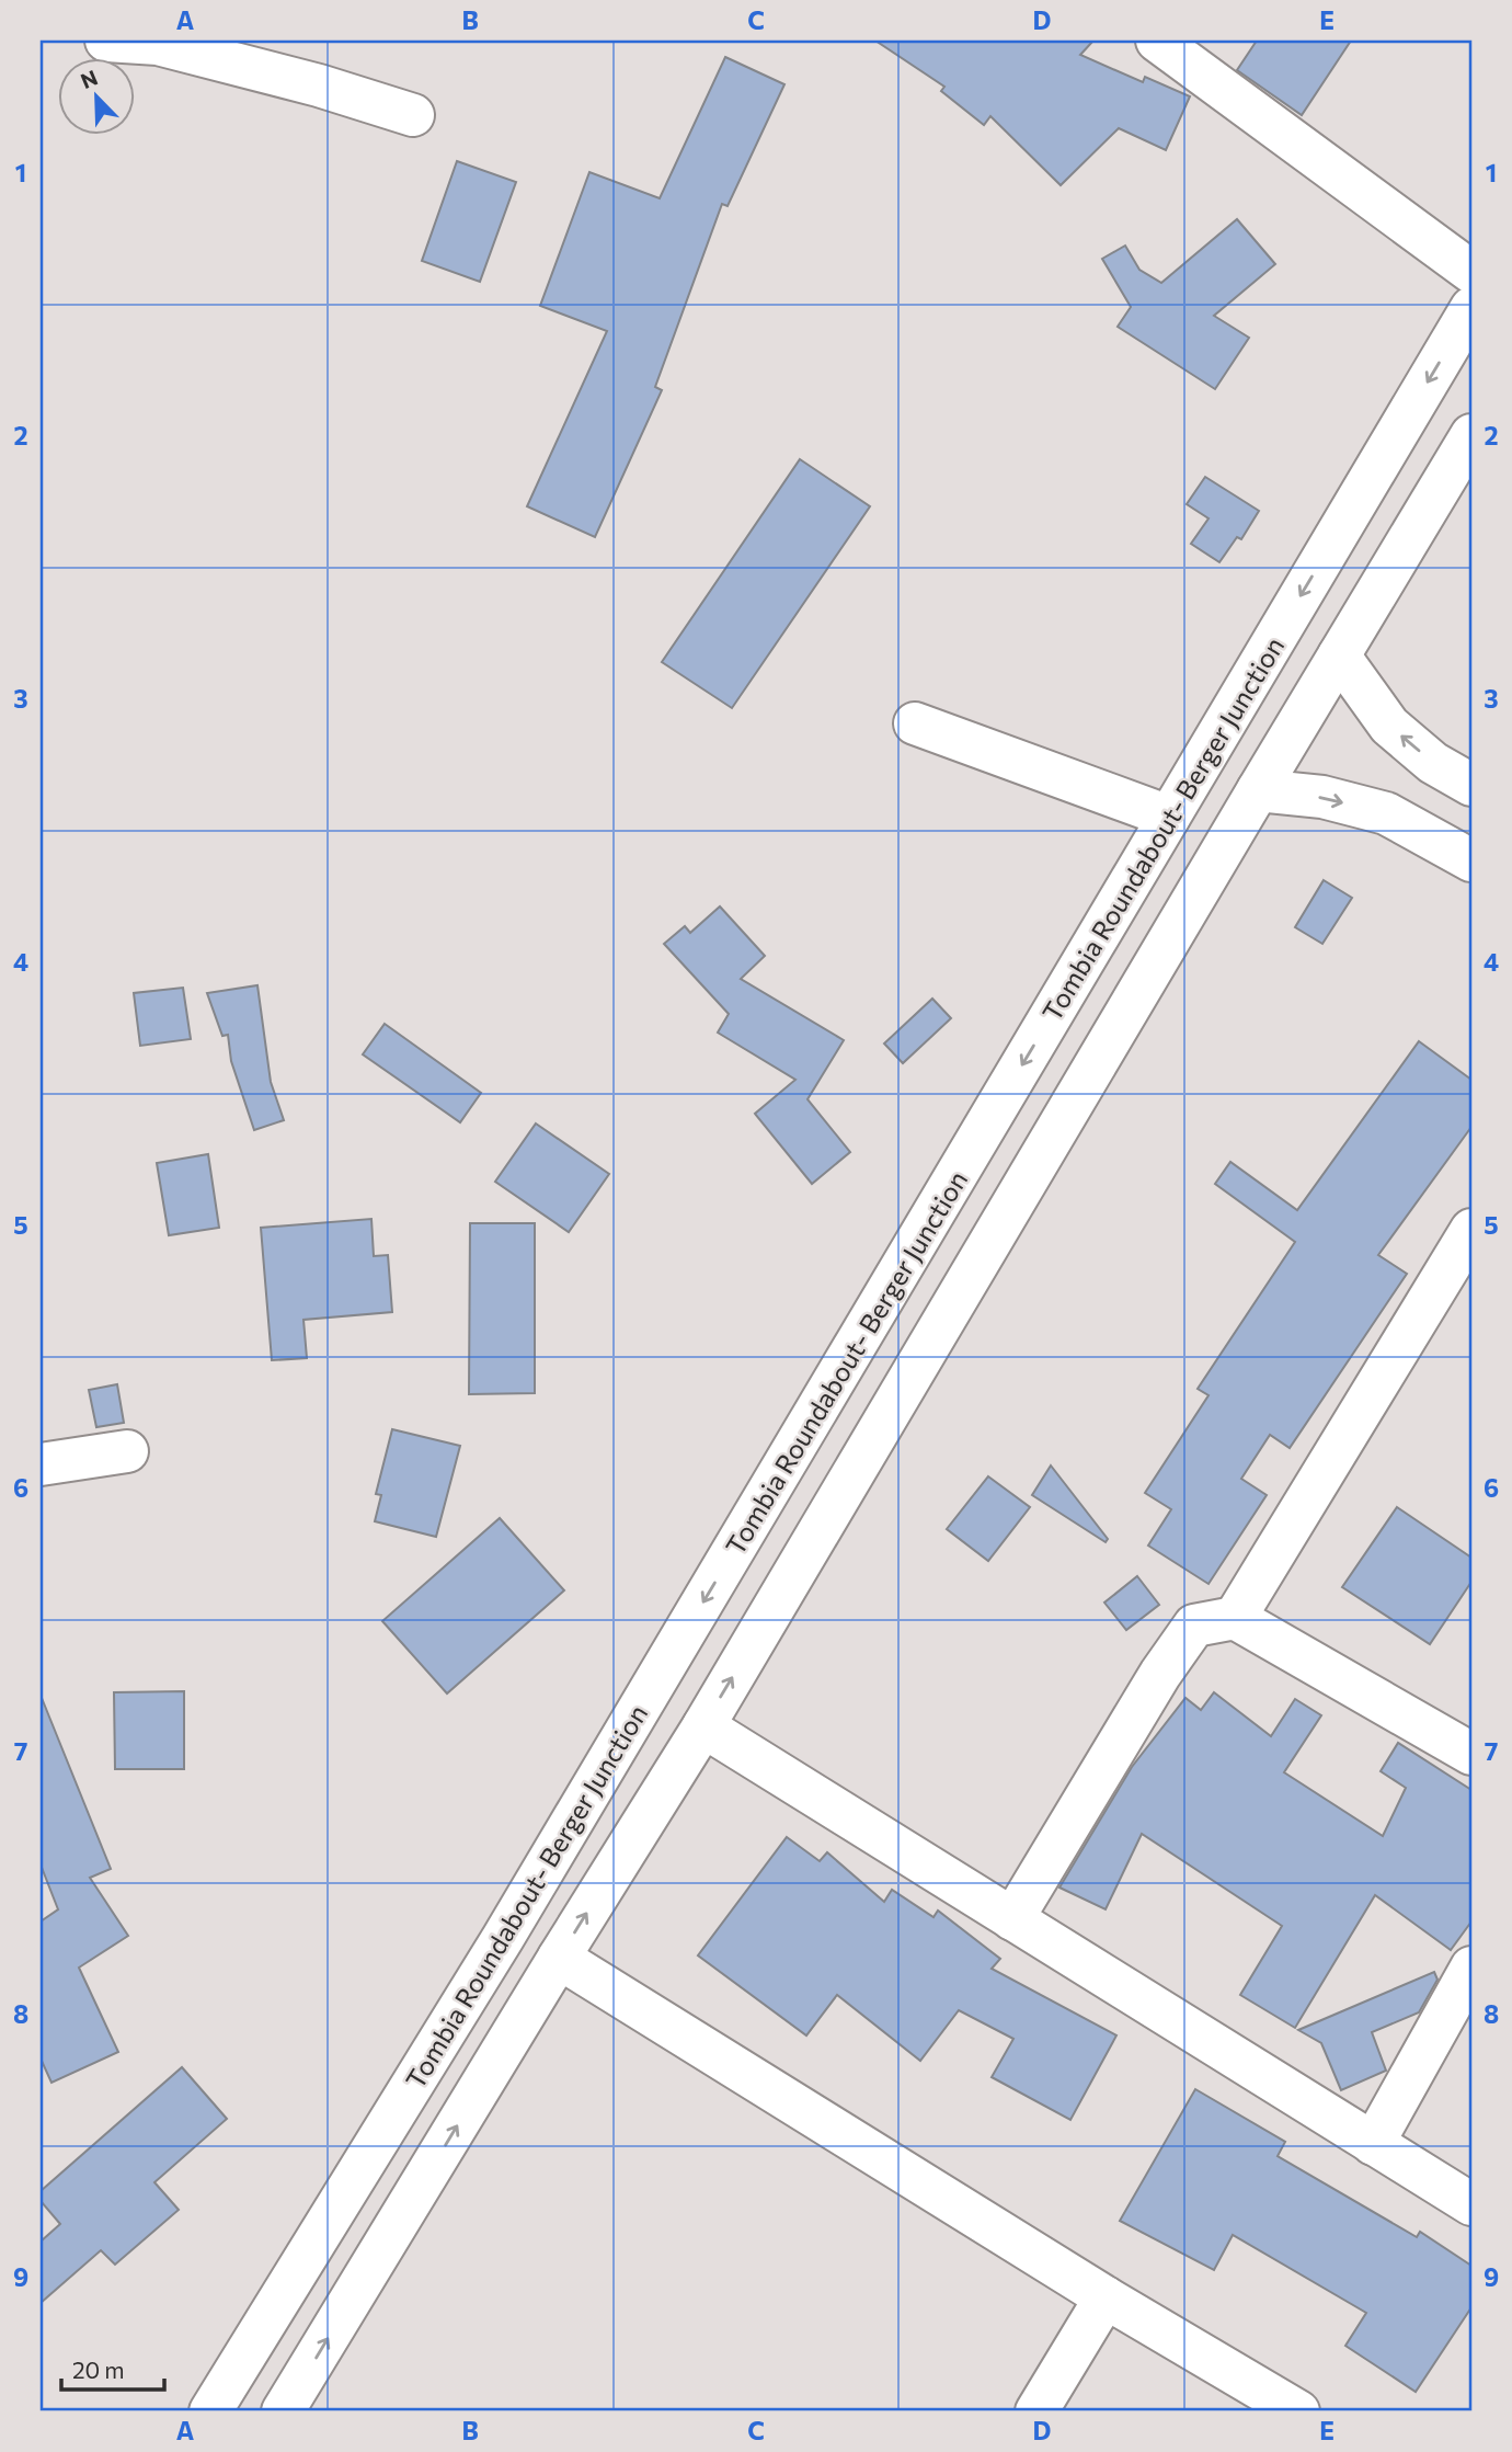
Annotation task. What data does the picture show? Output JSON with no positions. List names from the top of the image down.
{
  "streets": {
    "main road": ["Tombia Roundabout- Berger Junction"]
  },
  "scale_bar": "20 m",
  "north": "top left",
  "grid": {
    "columns": [
      "A",
      "B",
      "C",
      "D",
      "E"
    ],
    "rows": [
      "1",
      "2",
      "3",
      "4",
      "5",
      "6",
      "7",
      "8",
      "9"
    ]
  }
}
